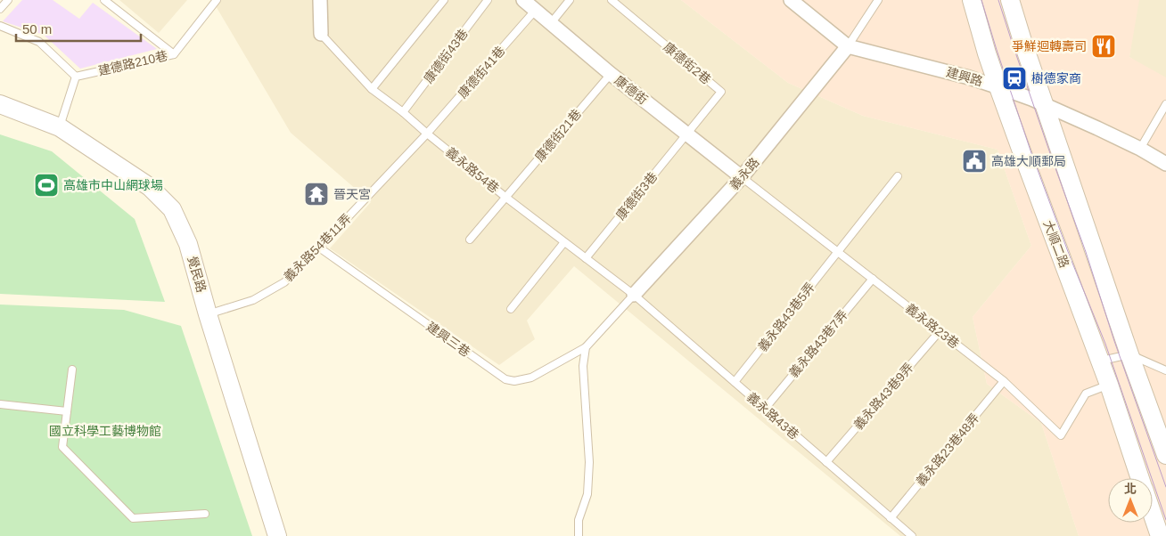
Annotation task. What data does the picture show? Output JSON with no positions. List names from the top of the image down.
{
  "streets": {
    "street": [
      "建興路",
      "康德街",
      "義永路",
      "大順二路",
      "覺民路"
    ],
    "lane": [
      "康德街43巷",
      "建德路210巷",
      "康德街2巷",
      "康德街41巷",
      "康德街21巷",
      "義永路54巷",
      "康德街3巷",
      "義永路54巷11弄",
      "義永路43巷5弄",
      "義永路23巷",
      "建興三巷",
      "義永路43巷7弄",
      "義永路43巷9弄",
      "義永路43巷",
      "義永路23巷48弄"
    ]
  },
  "crossings": [
    ["康德街43巷", "義永路54巷"],
    ["康德街2巷", "康德街"],
    ["康德街2巷", "康德街3巷"],
    ["康德街41巷", "康德街"],
    ["康德街41巷", "義永路54巷"],
    ["康德街41巷", "義永路54巷11弄"],
    ["建興路", "義永路"],
    ["建興路", "大順二路"],
    ["康德街", "康德街21巷"],
    ["康德街", "義永路"],
    ["康德街", "康德街3巷"],
    ["康德街", "義永路23巷"],
    ["康德街21巷", "義永路54巷"],
    ["義永路54巷", "義永路"],
    ["義永路54巷", "康德街3巷"],
    ["義永路54巷", "義永路54巷11弄"],
    ["義永路54巷", "建興三巷"],
    ["義永路54巷", "義永路43巷"],
    ["義永路", "義永路23巷"],
    ["義永路", "建興三巷"],
    ["義永路", "義永路43巷"],
    ["大順二路", "義永路23巷"],
    ["義永路54巷11弄", "覺民路"],
    ["義永路54巷11弄", "建興三巷"],
    ["義永路43巷5弄", "義永路23巷"],
    ["義永路43巷5弄", "義永路43巷"],
    ["義永路23巷", "義永路43巷7弄"],
    ["義永路23巷", "義永路43巷9弄"],
    ["義永路23巷", "義永路23巷48弄"],
    ["建興三巷", "義永路43巷"],
    ["義永路43巷7弄", "義永路43巷"],
    ["義永路43巷9弄", "義永路43巷"],
    ["義永路43巷", "義永路23巷48弄"]
  ],
  "parks": ["國立科學工藝博物館"],
  "places": {
    "restaurant": ["爭鮮迴轉壽司"],
    "station": ["樹德家商"],
    "public building": ["高雄大順郵局"],
    "sports": ["高雄市中山網球場"],
    "temple": ["晉天宮"]
  },
  "scale_bar": "50 m",
  "north": "top"
}
